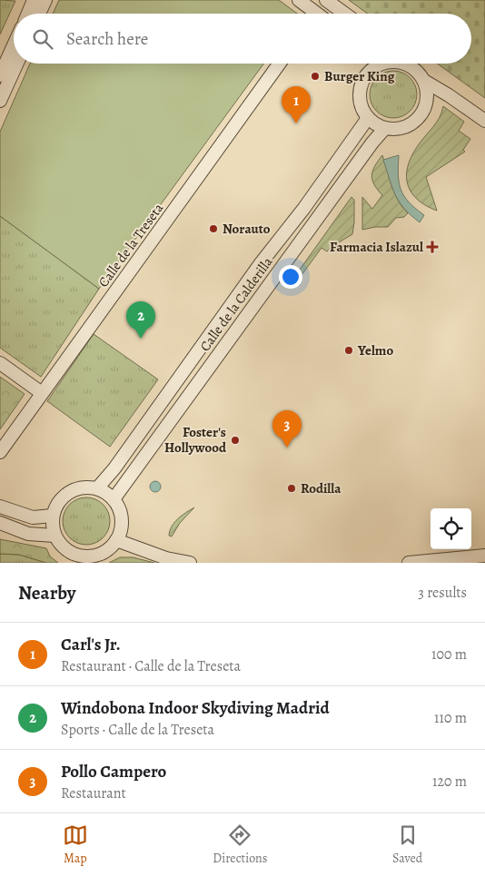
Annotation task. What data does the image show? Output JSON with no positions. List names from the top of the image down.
{
  "streets": {
    "street": ["Calle de la Treseta", "Calle de la Calderilla"]
  },
  "places": {
    "other": [
      "Burger King",
      "Norauto",
      "Yelmo",
      "Foster's Hollywood",
      "Rodilla"
    ],
    "health": ["Farmacia Islazul"]
  },
  "page": {
    "search": "Search here",
    "pins": ["1", "2", "3"],
    "heading": ["Nearby", "3 results"],
    "list": [
      {
        "mark": "1",
        "name": "Carl's Jr.",
        "note": "Restaurant · Calle de la Treseta",
        "value": "100 m"
      },
      {
        "mark": "2",
        "name": "Windobona Indoor Skydiving Madrid",
        "note": "Sports · Calle de la Treseta",
        "value": "110 m"
      },
      {
        "mark": "3",
        "name": "Pollo Campero",
        "note": "Restaurant",
        "value": "120 m"
      }
    ],
    "nav": ["Map", "Directions", "Saved"]
  }
}
